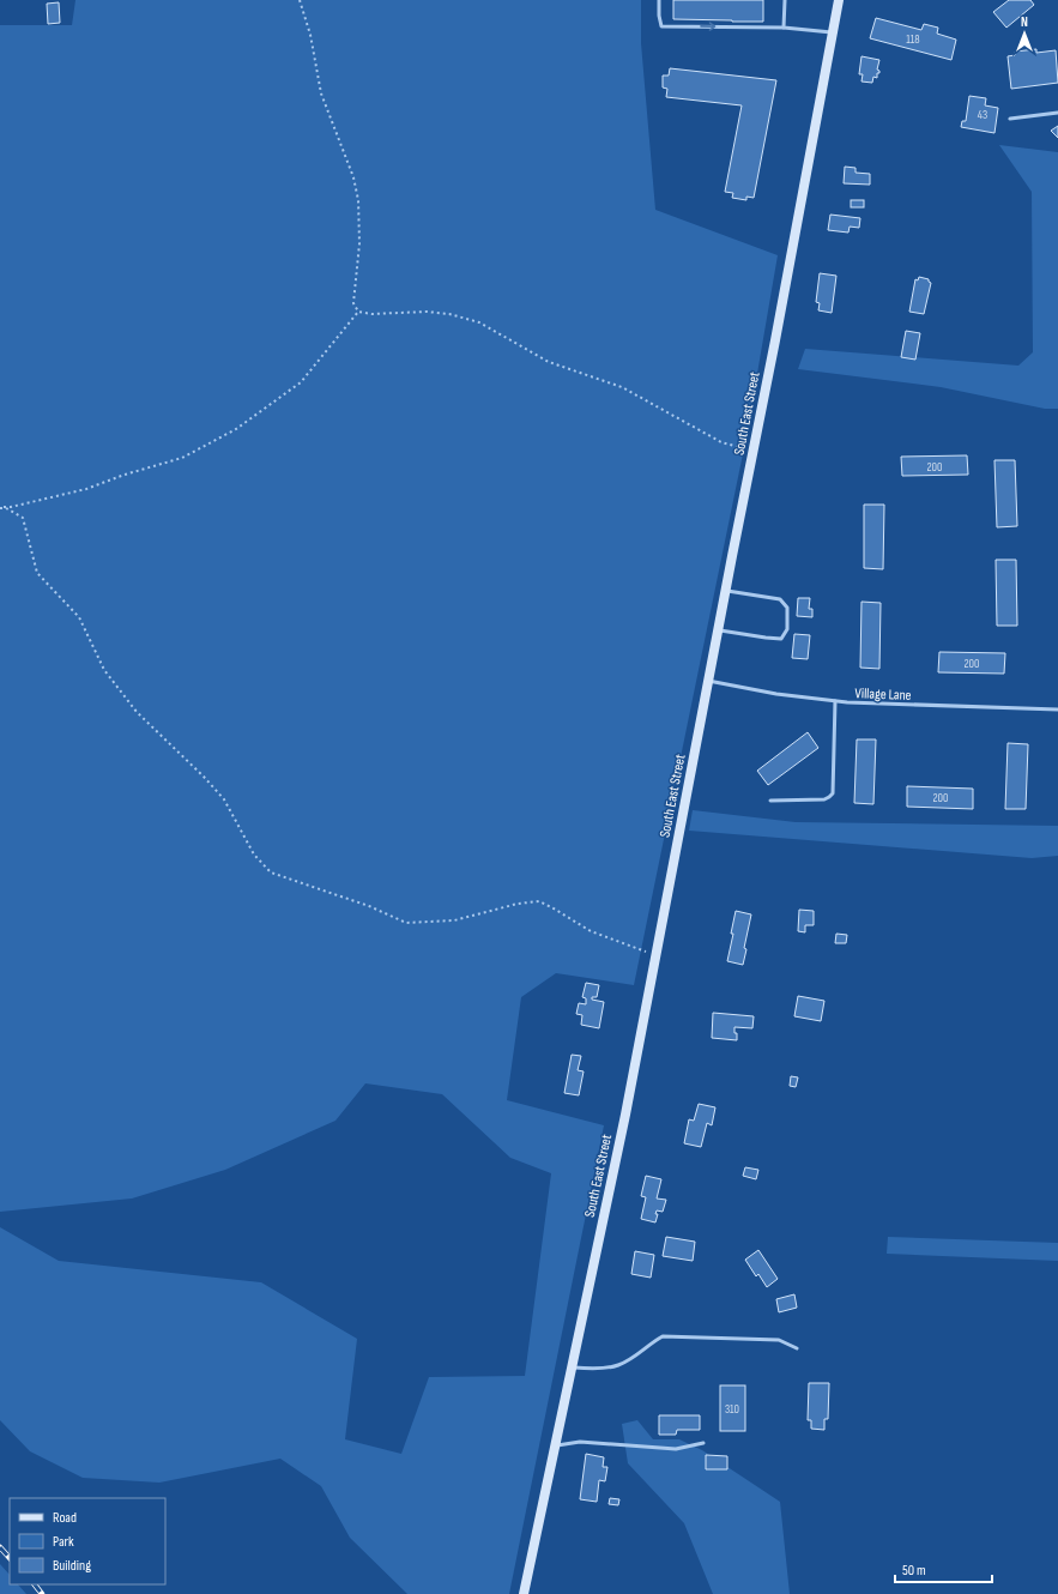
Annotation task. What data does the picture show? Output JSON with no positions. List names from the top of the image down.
{
  "streets": {
    "main road": ["South East Street"],
    "lane": ["Village Lane"]
  },
  "crossings": [
    ["South East Street", "Village Lane"]
  ],
  "house_numbers": [
    "118",
    "43",
    "200",
    "200",
    "200",
    "310"
  ],
  "legend": ["Road", "Park", "Building"],
  "scale_bar": "50 m",
  "north": "top"
}
